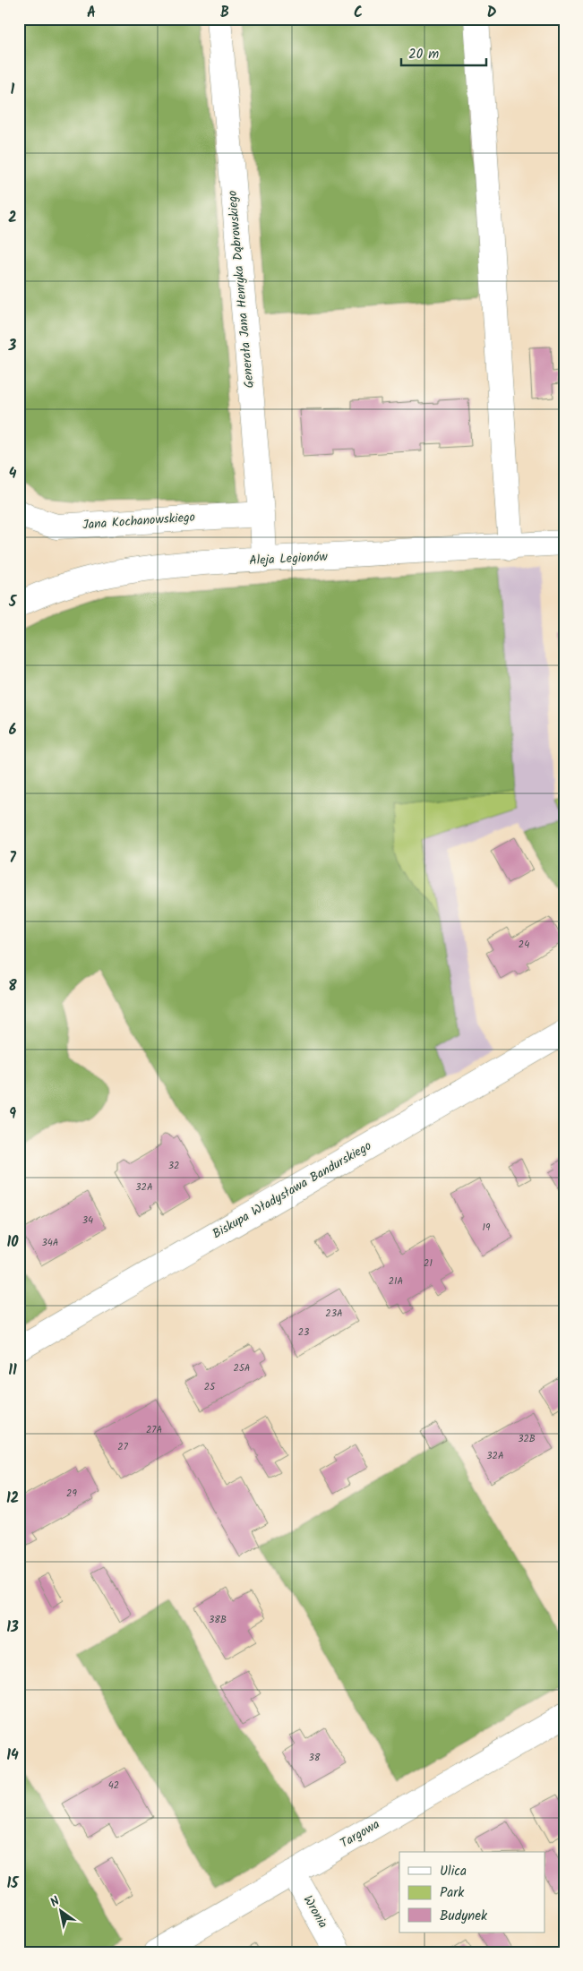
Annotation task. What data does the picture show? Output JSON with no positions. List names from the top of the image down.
{
  "streets": {
    "street": [
      "Generała Jana Henryka Dąbrowskiego",
      "Jana Kochanowskiego",
      "Aleja Legionów",
      "Biskupa Władysława Bandurskiego",
      "Targowa",
      "Wronia"
    ]
  },
  "crossings": [
    ["Generała Jana Henryka Dąbrowskiego", "Jana Kochanowskiego"],
    ["Generała Jana Henryka Dąbrowskiego", "Aleja Legionów"],
    ["Targowa", "Wronia"]
  ],
  "house_numbers": [
    "24",
    "32",
    "32A",
    "34",
    "19",
    "34A",
    "21",
    "21A",
    "23A",
    "23",
    "25A",
    "25",
    "27A",
    "32B",
    "27",
    "32A",
    "29",
    "38B",
    "38",
    "42"
  ],
  "legend": ["Ulica", "Park", "Budynek"],
  "scale_bar": "20 m",
  "north": "top left",
  "grid": {
    "columns": [
      "A",
      "B",
      "C",
      "D"
    ],
    "rows": [
      "1",
      "2",
      "3",
      "4",
      "5",
      "6",
      "7",
      "8",
      "9",
      "10",
      "11",
      "12",
      "13",
      "14",
      "15"
    ]
  }
}
